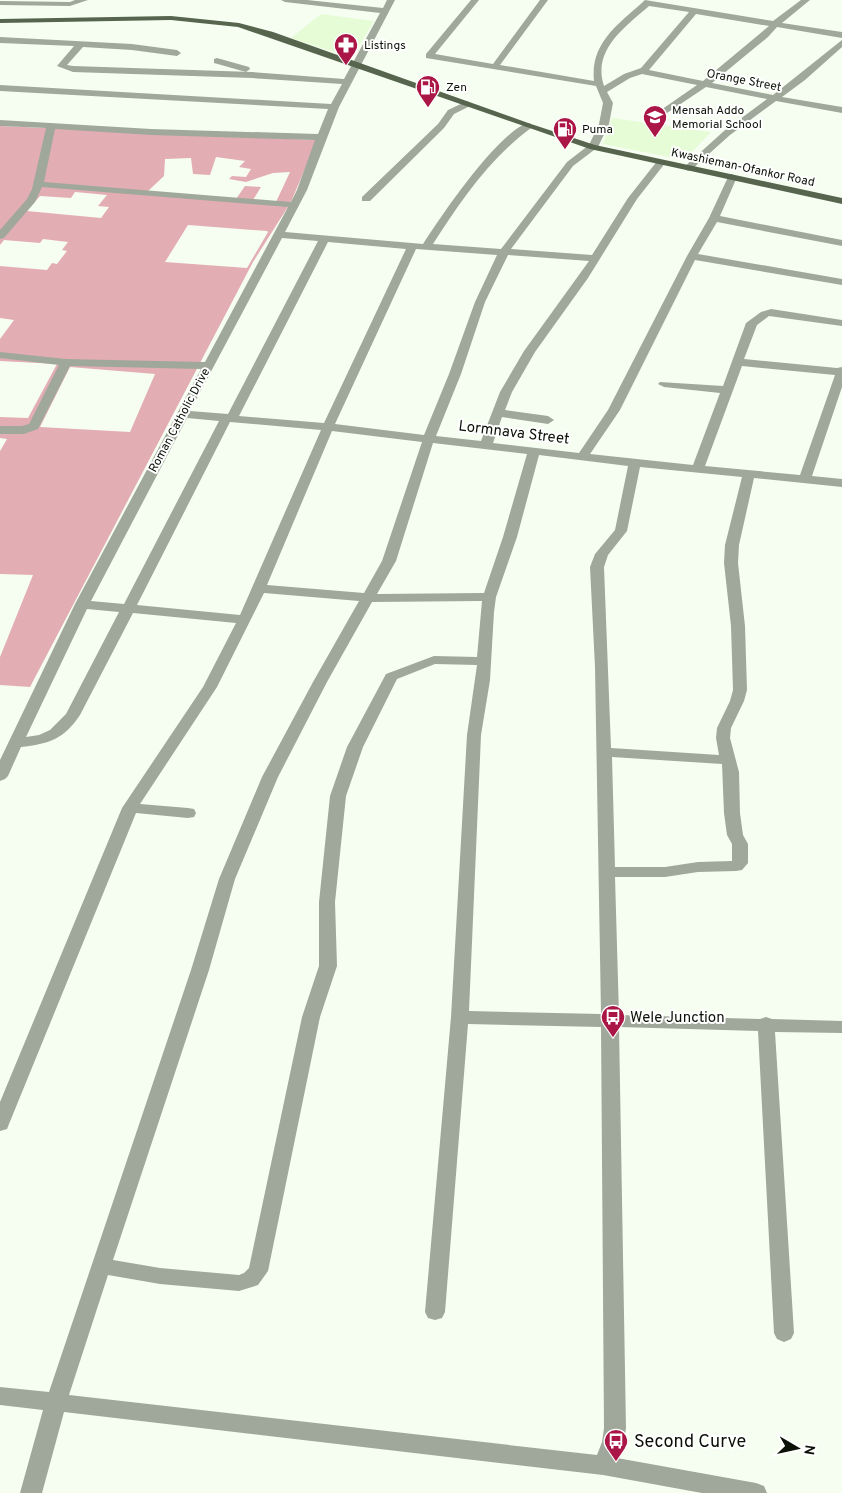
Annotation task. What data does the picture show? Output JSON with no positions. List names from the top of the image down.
{
  "streets": {
    "main road": ["Kwashieman-Ofankor Road"],
    "street": ["Orange Street", "Roman Catholic Drive", "Lormnava Street"]
  },
  "crossings": [
    ["Kwashieman-Ofankor Road", "Roman Catholic Drive"],
    ["Roman Catholic Drive", "Lormnava Street"]
  ],
  "places": {
    "pharmacy": ["Listings"],
    "fuel station": ["Zen", "Puma"],
    "school or university": ["Mensah Addo Memorial School"],
    "bus stop": ["Wele Junction", "Second Curve"]
  },
  "north": "right"
}
